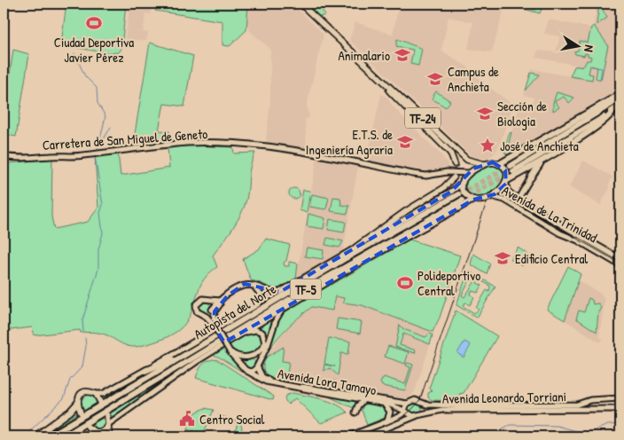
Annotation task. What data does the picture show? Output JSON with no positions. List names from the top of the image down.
{
  "streets": {
    "highway": ["TF-5", "Autopista del Norte"],
    "main road": [
      "TF-24",
      "Carretera de San Miguel de Geneto",
      "Avenida de La Trinidad",
      "Avenida Lora Tamayo",
      "Avenida Leonardo Torriani"
    ]
  },
  "crossings": [
    ["TF-24", "Carretera de San Miguel de Geneto"],
    ["TF-24", "Avenida de La Trinidad"],
    ["Carretera de San Miguel de Geneto", "Avenida de La Trinidad"],
    ["Avenida Lora Tamayo", "Avenida Leonardo Torriani"]
  ],
  "places": {
    "sports": ["Ciudad Deportiva Javier Pérez", "Polideportivo Central"],
    "school or university": [
      "Animalario",
      "Campus de Anchieta",
      "Sección de Biologia",
      "E.T.S. de Ingeniería Agraria",
      "Edificio Central"
    ],
    "place": ["José de Anchieta"],
    "public building": ["Centro Social"]
  },
  "north": "right"
}
